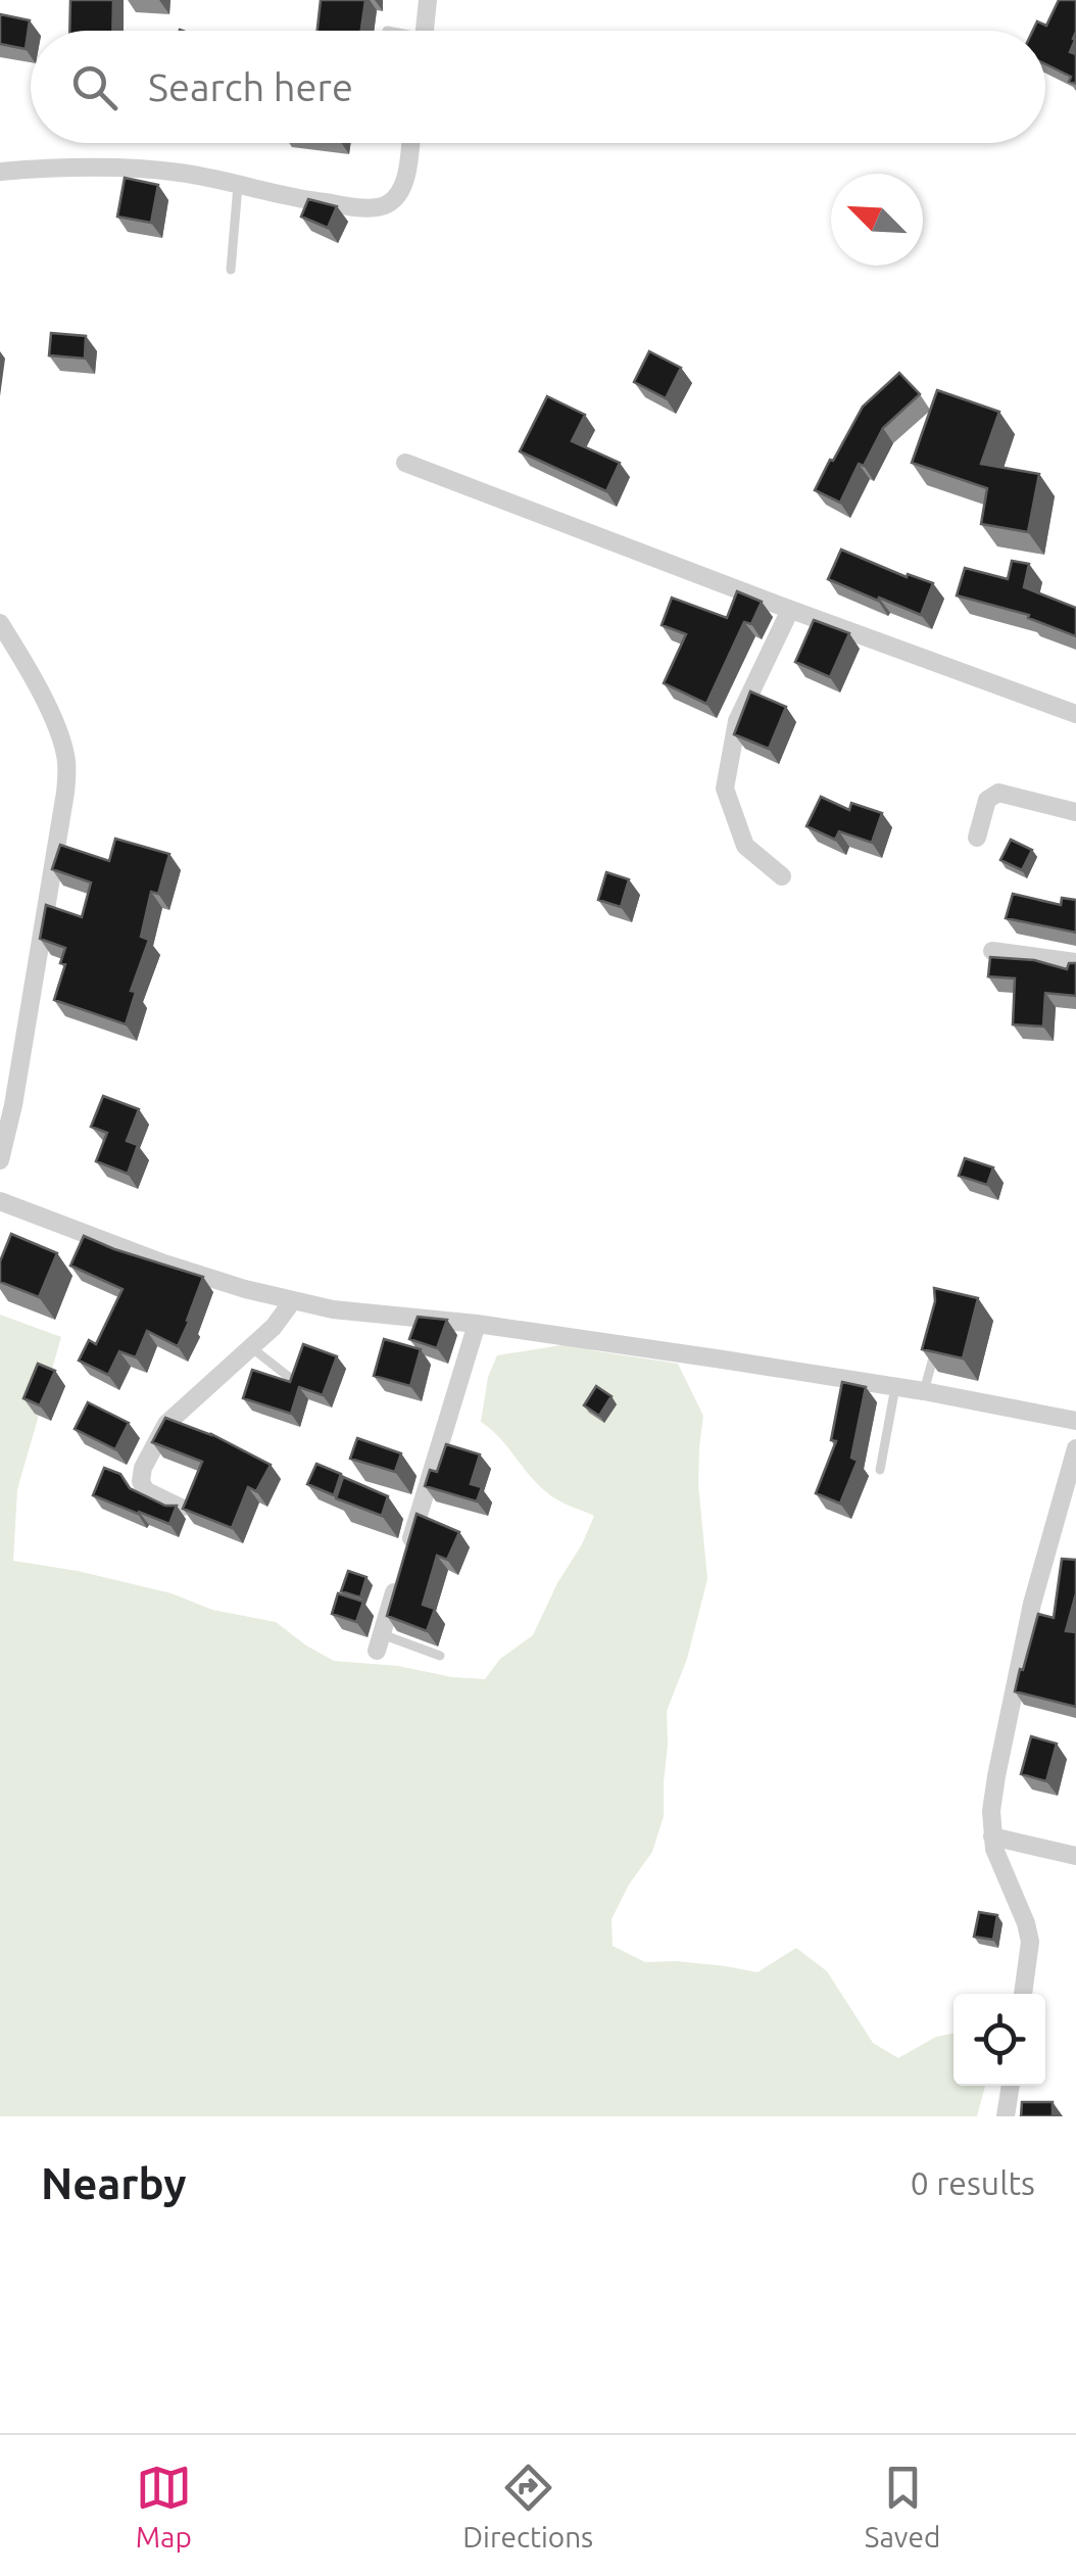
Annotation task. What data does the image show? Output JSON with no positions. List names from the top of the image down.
{
  "north": "top left",
  "page": {
    "search": "Search here",
    "heading": ["Nearby", "0 results"],
    "nav": ["Map", "Directions", "Saved"]
  }
}
